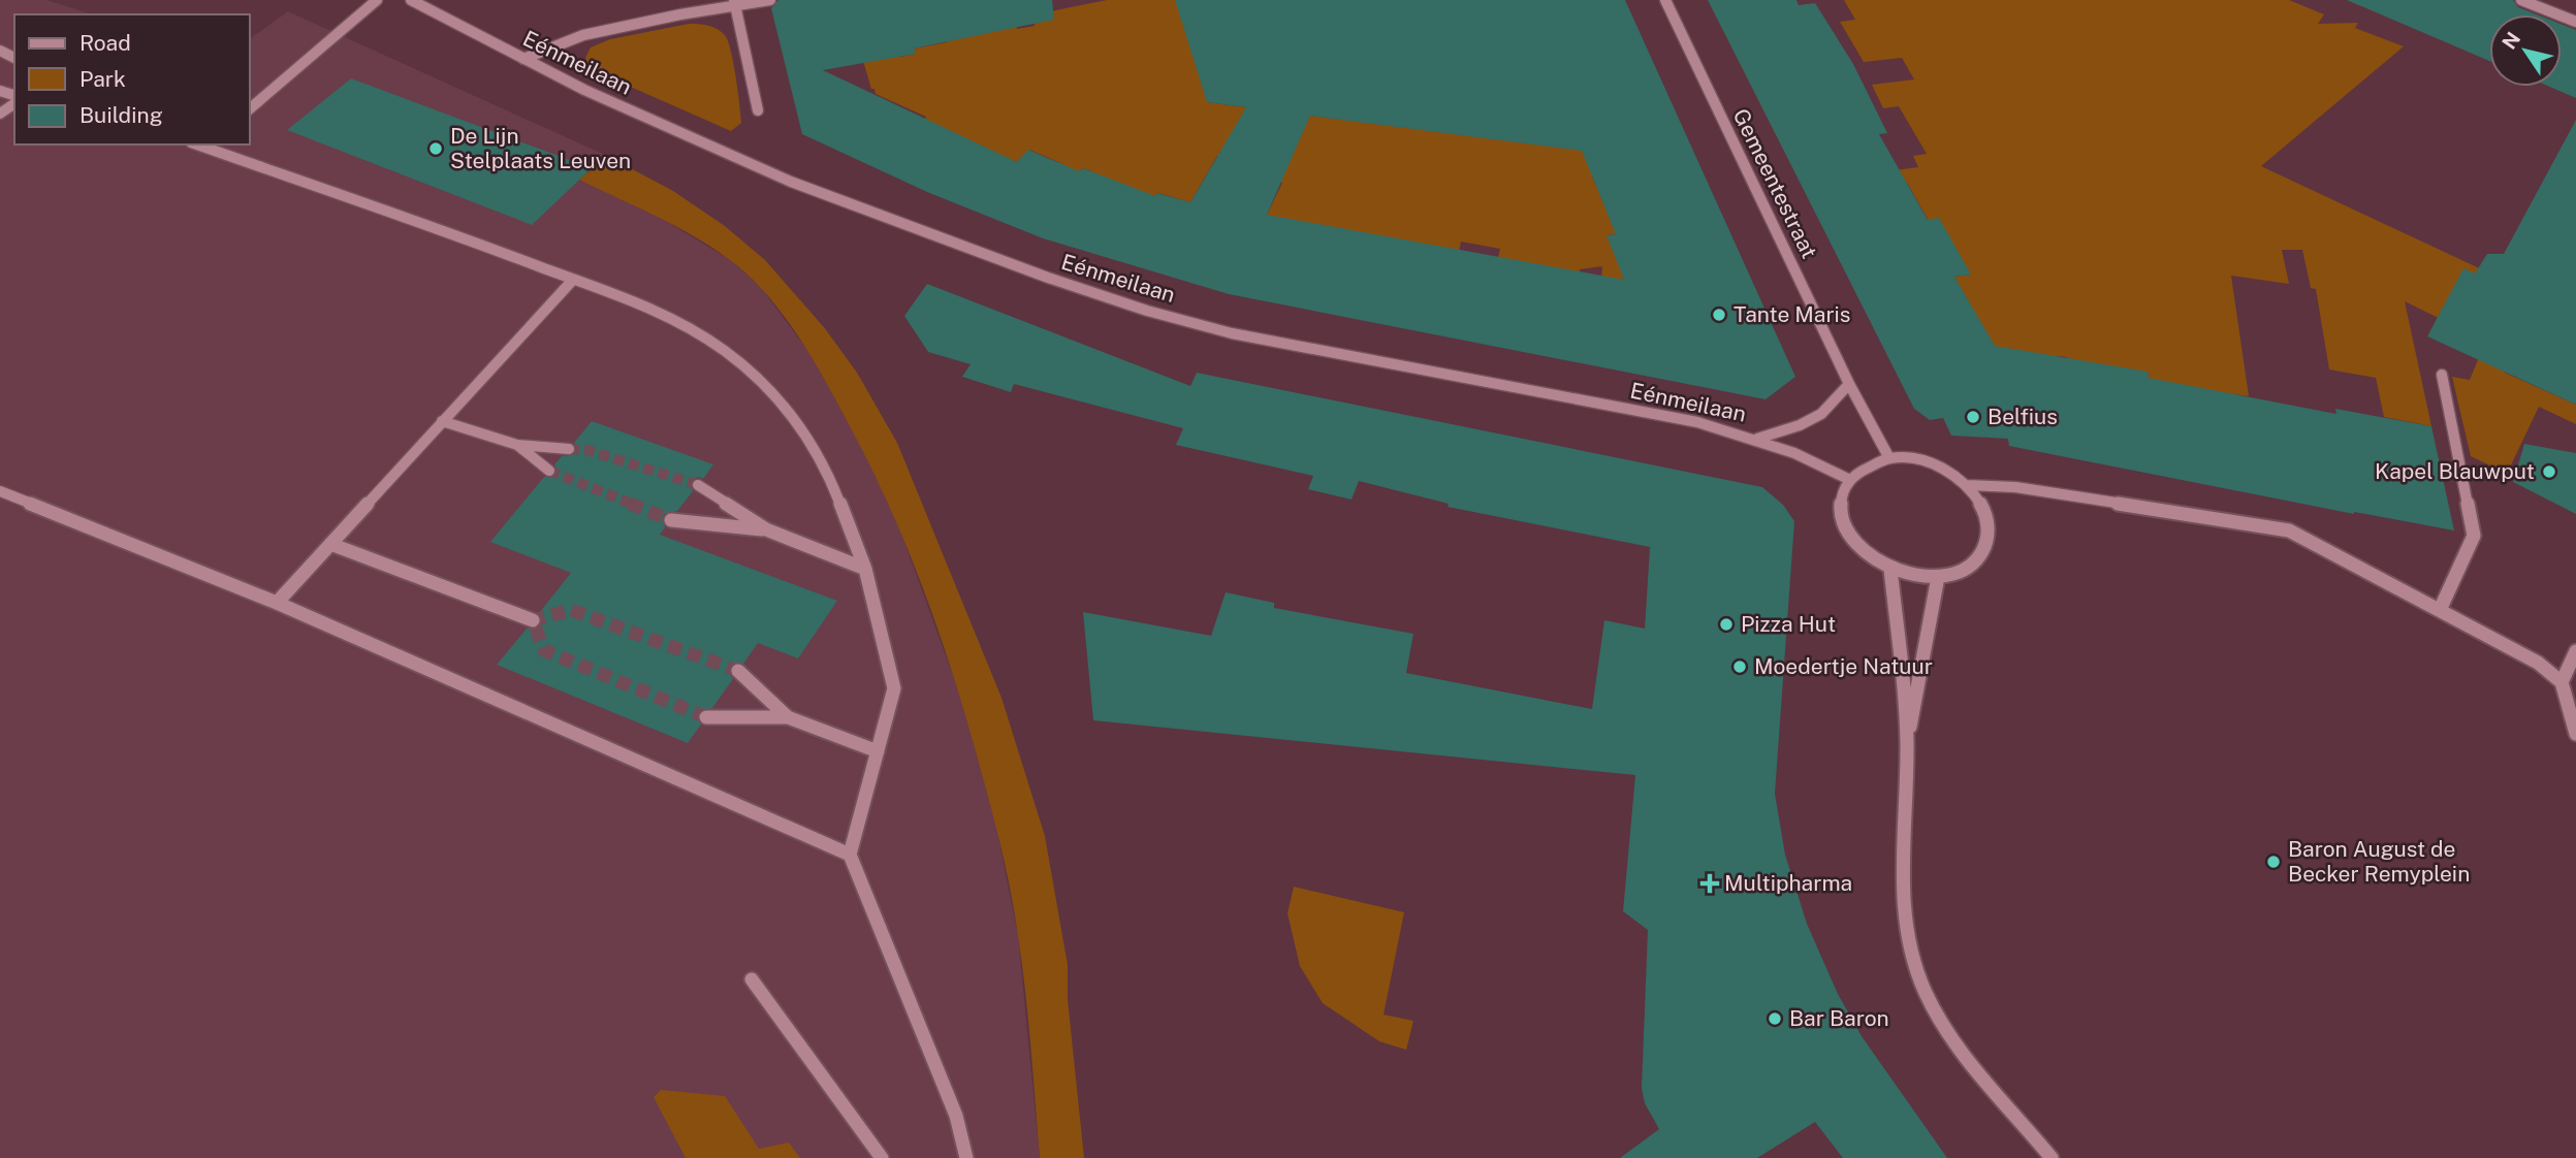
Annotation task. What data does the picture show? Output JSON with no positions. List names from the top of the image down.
{
  "streets": {
    "street": ["Eénmeilaan", "Gemeentestraat"]
  },
  "crossings": [
    ["Eénmeilaan", "Gemeentestraat"]
  ],
  "places": {
    "other": [
      "De Lijn Stelplaats Leuven",
      "Tante Maris",
      "Belfius",
      "Kapel Blauwput",
      "Pizza Hut",
      "Moedertje Natuur",
      "Baron August de Becker Remyplein",
      "Bar Baron"
    ],
    "health": ["Multipharma"]
  },
  "legend": ["Road", "Park", "Building"],
  "north": "top left"
}
